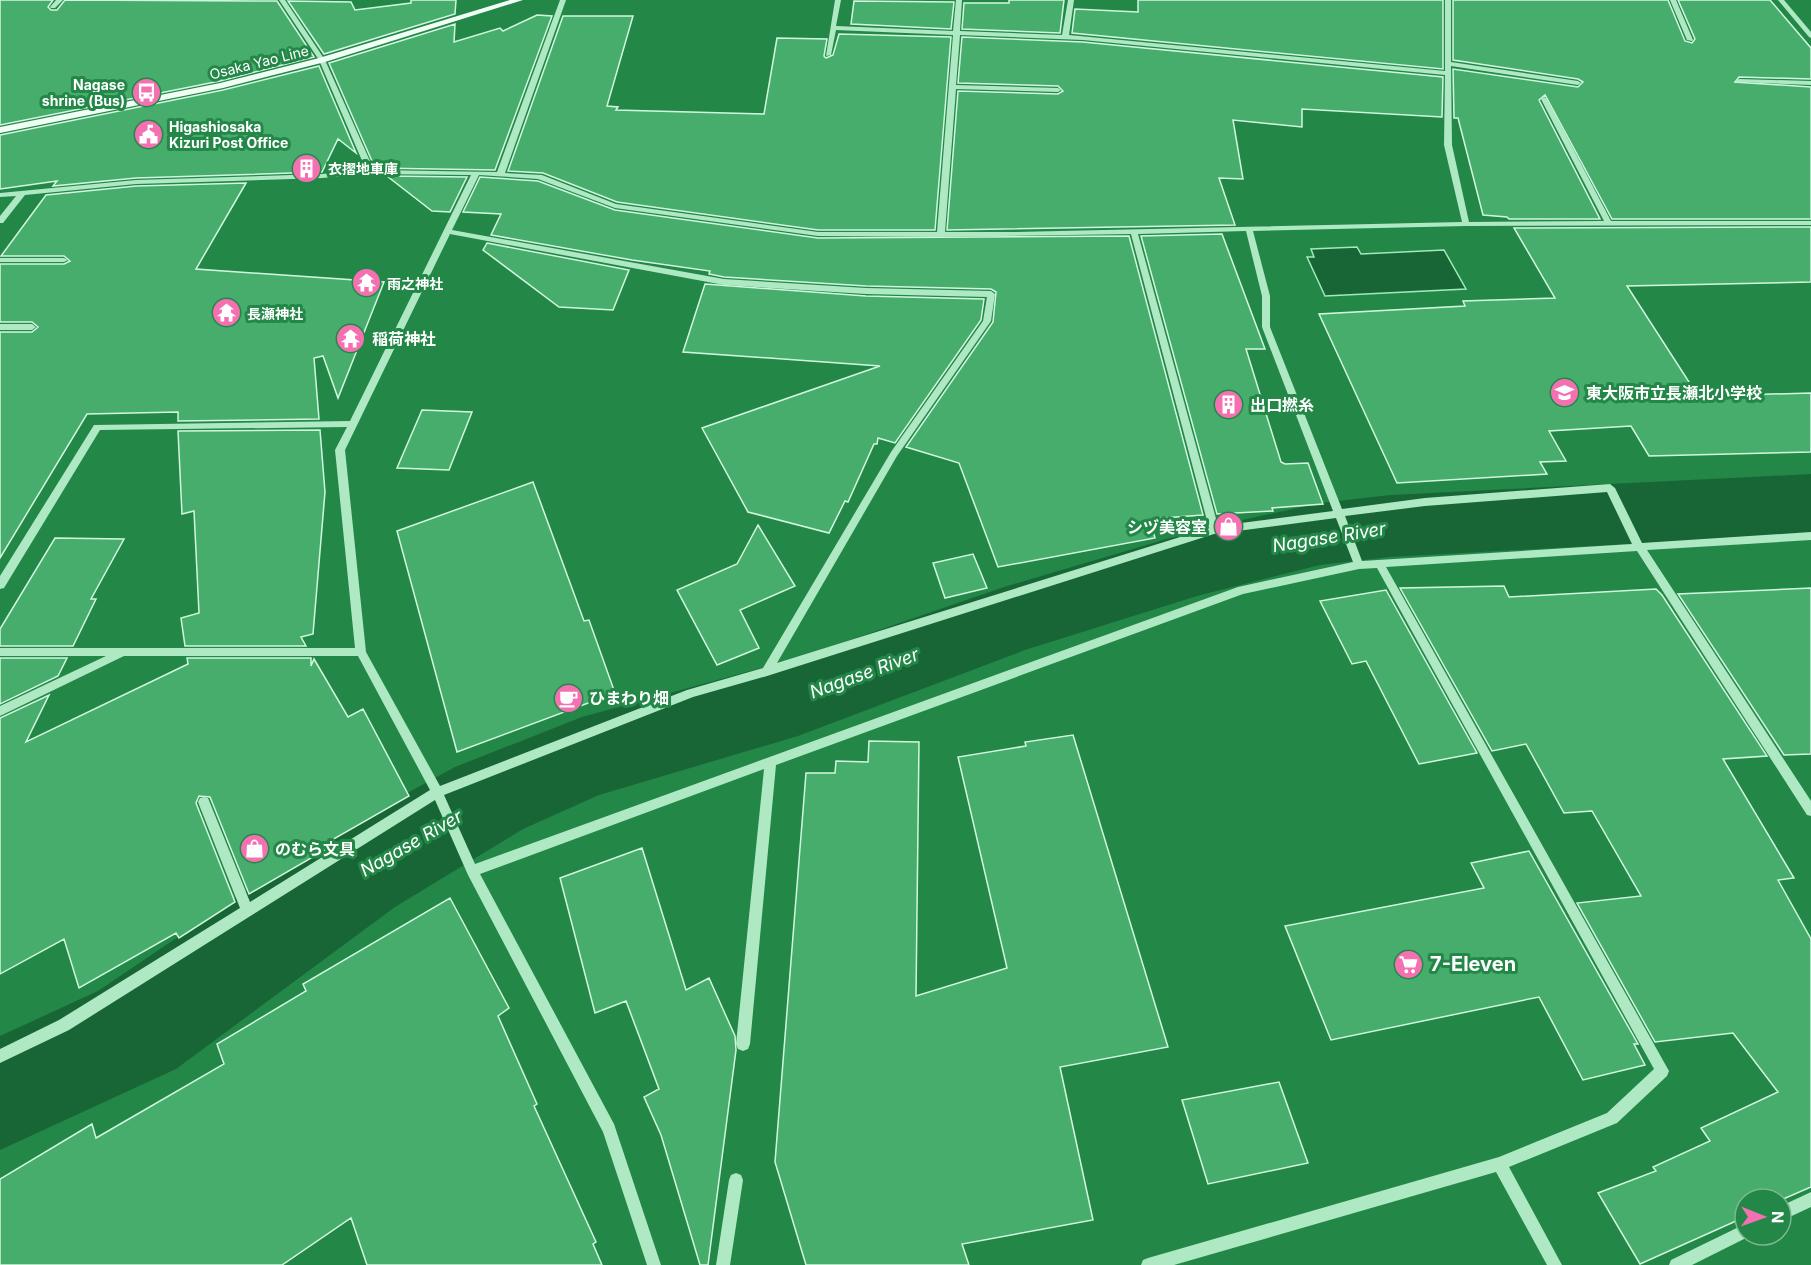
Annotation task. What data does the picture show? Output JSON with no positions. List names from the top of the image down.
{
  "streets": {
    "main road": ["Osaka Yao Line"]
  },
  "water": ["Nagase River"],
  "places": {
    "bus stop": ["Nagase shrine (Bus)"],
    "public building": ["Higashiosaka Kizuri Post Office"],
    "building": ["衣摺地車庫", "出口撚糸"],
    "temple": ["雨之神社", "長瀬神社", "稲荷神社"],
    "school or university": ["東大阪市立長瀬北小学校"],
    "shop": ["シヅ美容室", "のむら文具"],
    "cafe": ["ひまわり畑"],
    "supermarket": ["7-Eleven"]
  },
  "north": "right"
}
